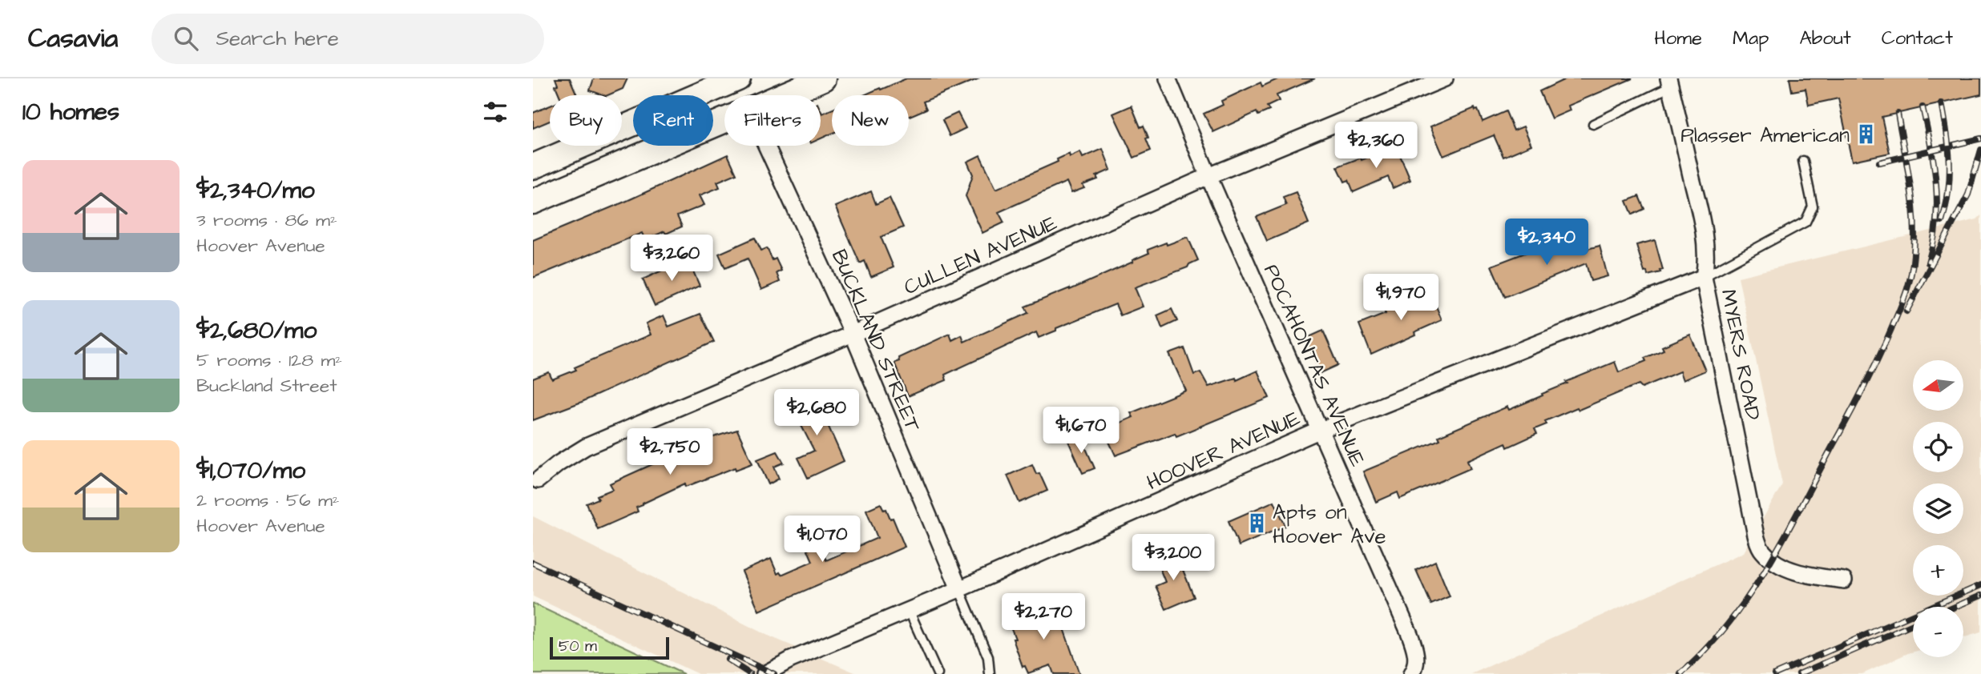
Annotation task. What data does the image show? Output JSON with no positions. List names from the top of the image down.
{
  "streets": {
    "street": [
      "CULLEN AVENUE",
      "BUCKLAND STREET",
      "MYERS ROAD",
      "POCAHONTAS AVENUE",
      "HOOVER AVENUE"
    ]
  },
  "crossings": [
    ["CULLEN AVENUE", "BUCKLAND STREET"],
    ["CULLEN AVENUE", "POCAHONTAS AVENUE"],
    ["BUCKLAND STREET", "HOOVER AVENUE"],
    ["MYERS ROAD", "HOOVER AVENUE"],
    ["POCAHONTAS AVENUE", "HOOVER AVENUE"]
  ],
  "places": {
    "building": ["Plasser American", "Apts on Hoover Ave"]
  },
  "scale_bar": "50 m",
  "north": "left",
  "page": {
    "header": "Casavia",
    "search": "Search here",
    "nav": [
      "Home",
      "Map",
      "About",
      "Contact"
    ],
    "heading": "10 homes",
    "chip": [
      "Buy",
      "Rent",
      "Filters",
      "New"
    ],
    "price": [
      "$2,360",
      "$2,340",
      "$3,260",
      "$1,970",
      "$2,680",
      "$1,670",
      "$2,750",
      "$1,070",
      "$3,200",
      "$2,270"
    ],
    "list": [
      {
        "name": "$2,340/mo",
        "note": "3 rooms · 86 m² · Hoover Avenue"
      },
      {
        "name": "$2,680/mo",
        "note": "5 rooms · 128 m² · Buckland Street"
      },
      {
        "name": "$1,070/mo",
        "note": "2 rooms · 56 m² · Hoover Avenue"
      }
    ],
    "map_buttons": ["+", "−"],
    "scale": "50 m"
  }
}
